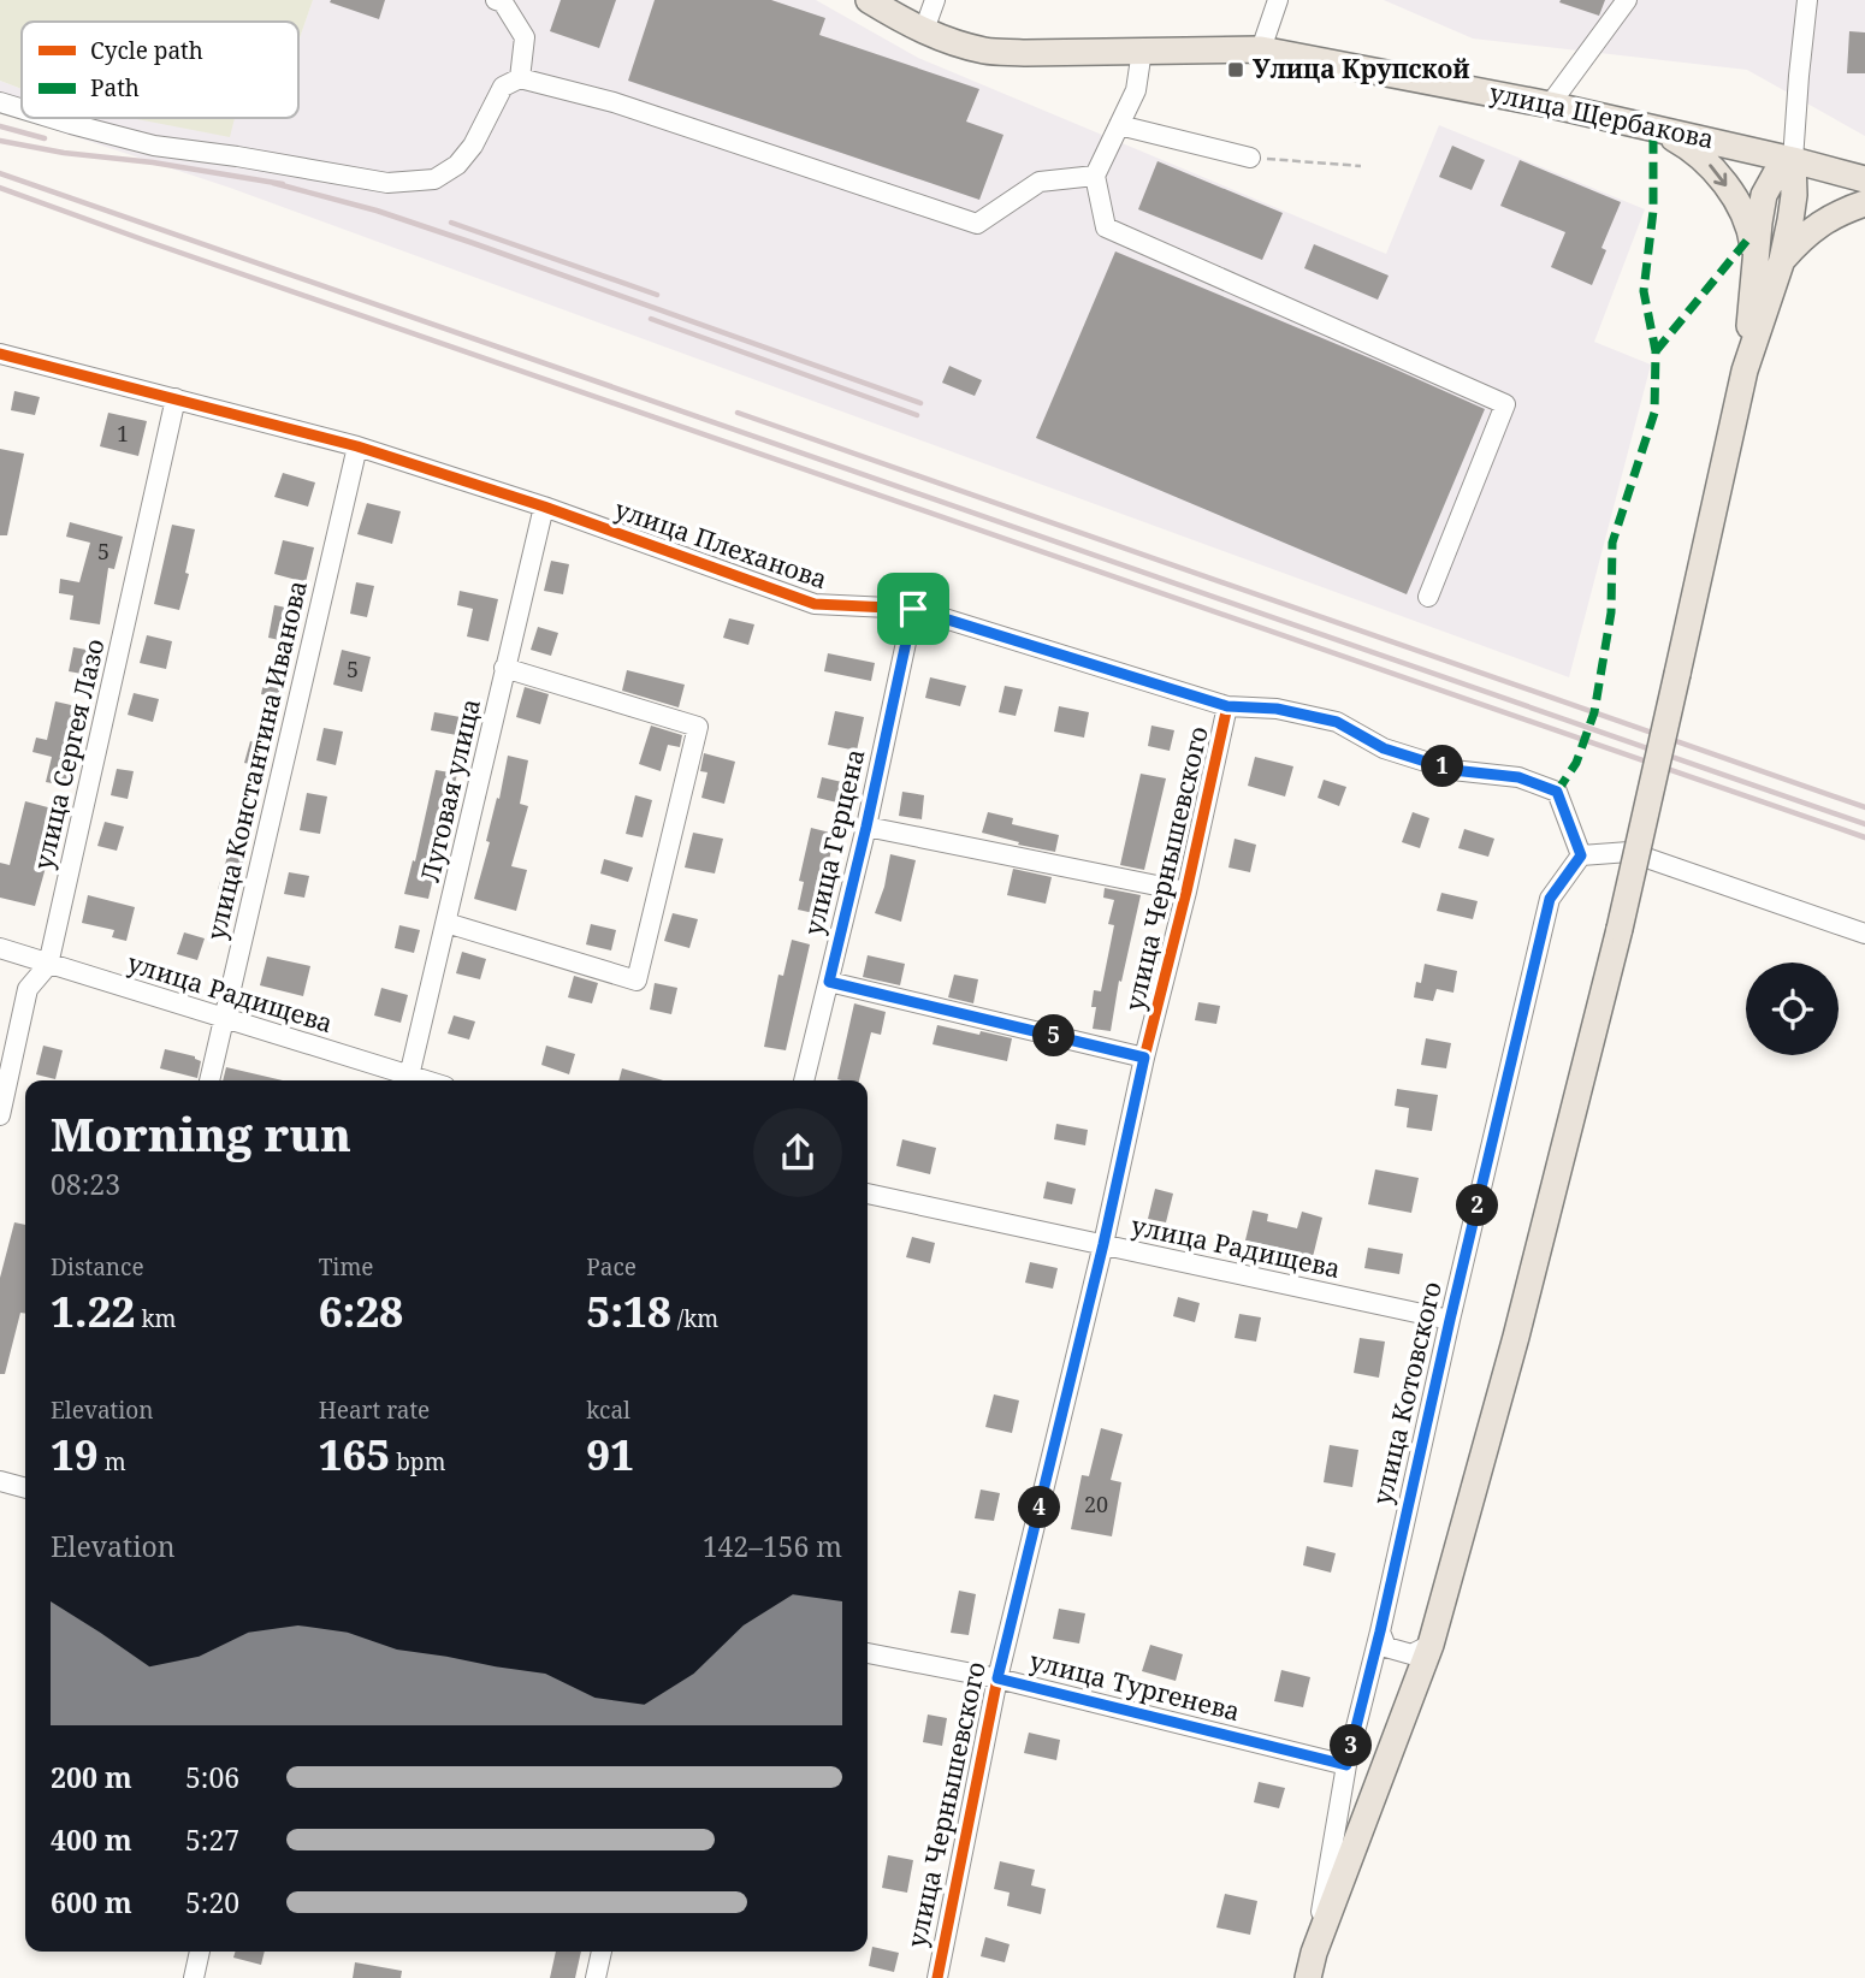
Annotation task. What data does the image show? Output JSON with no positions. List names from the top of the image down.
{
  "streets": {
    "main road": ["улица Щербакова"],
    "street": [
      "улица Плеханова",
      "улица Сергея Лазо",
      "улица Константина Иванова",
      "Луговая улица",
      "улица Герцена",
      "улица Чернышевского",
      "улица Радищева",
      "улица Котовского",
      "улица Тургенева"
    ]
  },
  "crossings": [
    ["улица Плеханова", "улица Сергея Лазо"],
    ["улица Плеханова", "улица Константина Иванова"],
    ["улица Плеханова", "Луговая улица"],
    ["улица Плеханова", "улица Герцена"],
    ["улица Плеханова", "улица Чернышевского"],
    ["улица Плеханова", "улица Котовского"],
    ["улица Сергея Лазо", "улица Радищева"],
    ["улица Константина Иванова", "улица Радищева"],
    ["улица Чернышевского", "улица Радищева"],
    ["улица Чернышевского", "улица Тургенева"],
    ["улица Радищева", "улица Котовского"],
    ["улица Котовского", "улица Тургенева"]
  ],
  "places": {
    "transit": ["Улица Крупской"]
  },
  "house_numbers": [
    "1",
    "5",
    "5",
    "20"
  ],
  "legend": ["Cycle path", "Path"],
  "page": {
    "pins": [
      "1",
      "5",
      "2",
      "4",
      "3"
    ],
    "heading": ["Morning run", "08:23"],
    "stats": [
      ["Distance", "1.22 km"],
      ["Time", "6:28"],
      ["Pace", "5:18 /km"],
      ["Elevation", "19 m"],
      ["Heart rate", "165 bpm"],
      ["kcal", "91"]
    ],
    "chart": ["Elevation", "142–156 m"],
    "list": [
      {
        "name": "200 m",
        "note": "5:06"
      },
      {
        "name": "400 m",
        "note": "5:27"
      },
      {
        "name": "600 m",
        "note": "5:20"
      }
    ]
  }
}
